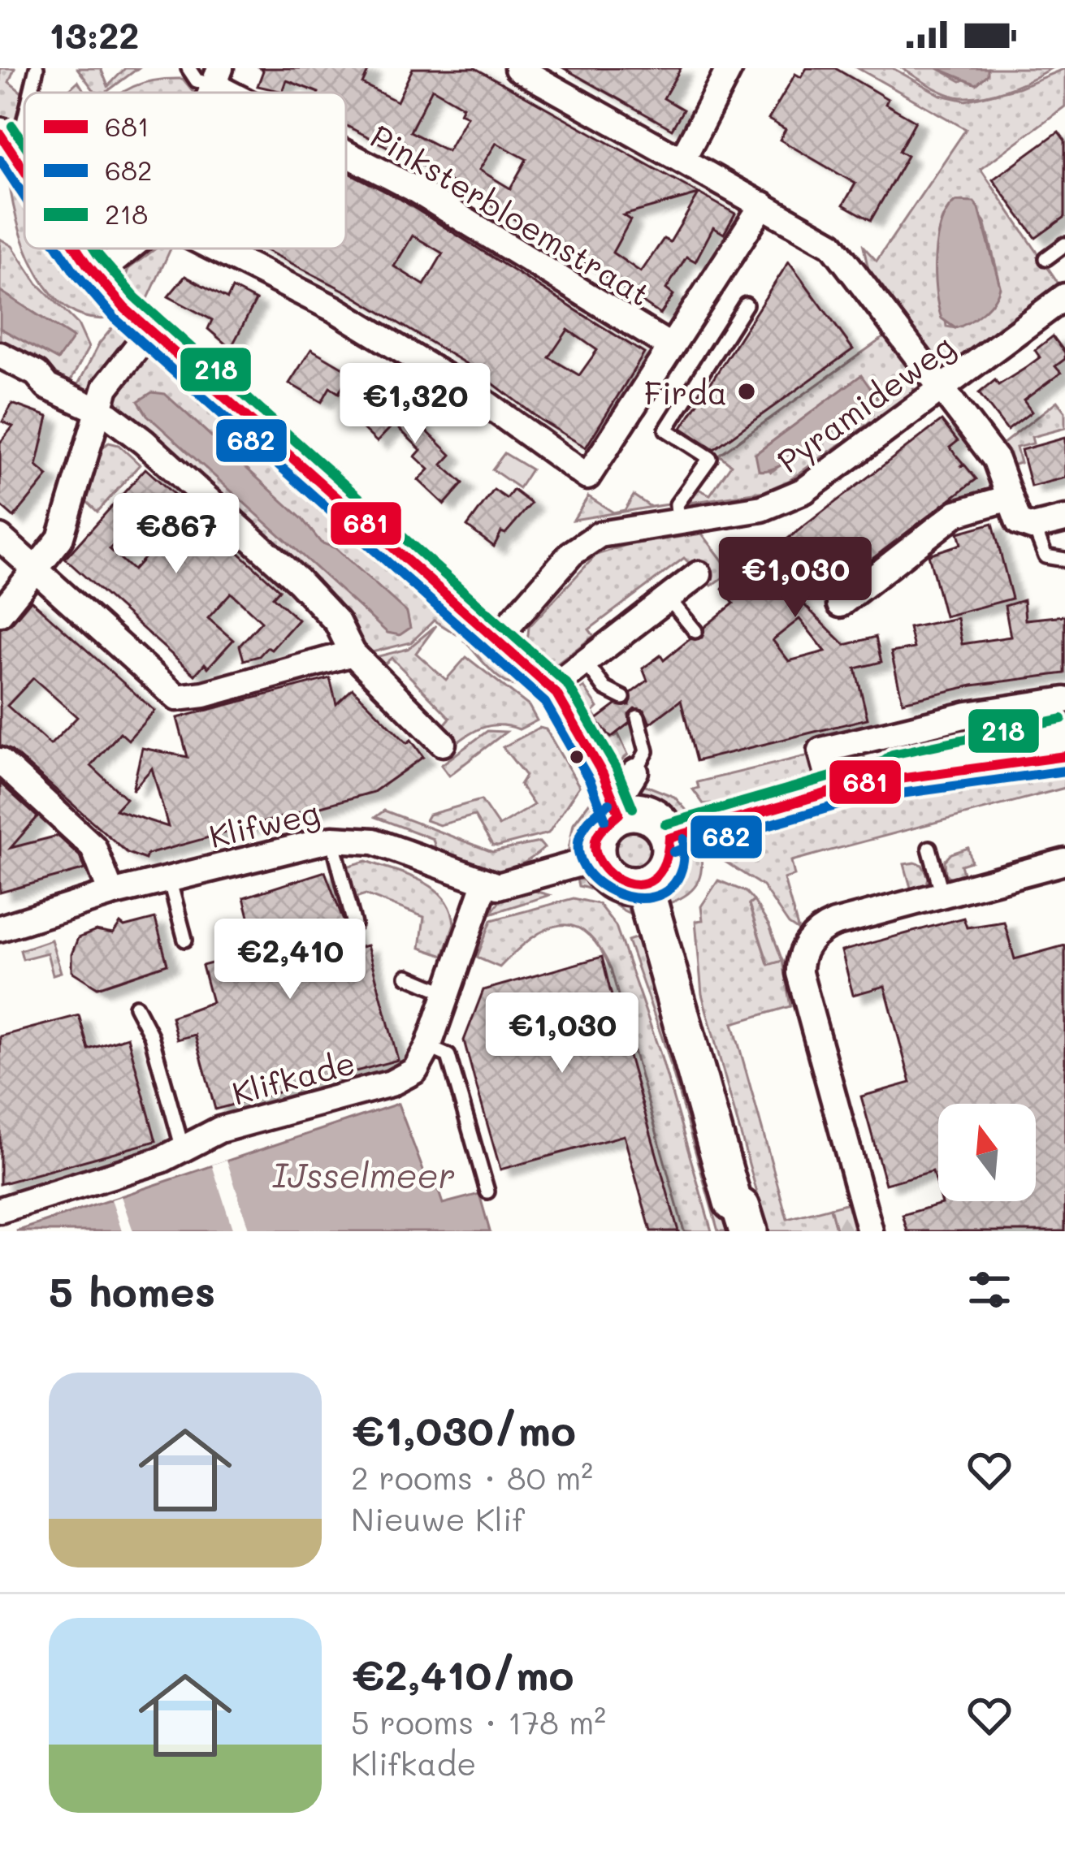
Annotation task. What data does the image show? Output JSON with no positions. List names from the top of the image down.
{
  "streets": {
    "street": [
      "Pinksterbloemstraat",
      "Pyramideweg",
      "Klifweg",
      "Klifkade"
    ]
  },
  "water": ["IJsselmeer"],
  "places": ["Firda"],
  "lines": ["transit line 218", "transit line 681", "transit line 682"],
  "legend": ["681", "682", "218"],
  "north": "top",
  "page": {
    "status": "13:22",
    "price": [
      "€1,320",
      "€867",
      "€1,030",
      "€2,410",
      "€1,030"
    ],
    "heading": "5 homes",
    "list": [
      {
        "name": "€1,030/mo",
        "note": "2 rooms · 80 m² · Nieuwe Klif"
      },
      {
        "name": "€2,410/mo",
        "note": "5 rooms · 178 m² · Klifkade"
      }
    ]
  }
}
